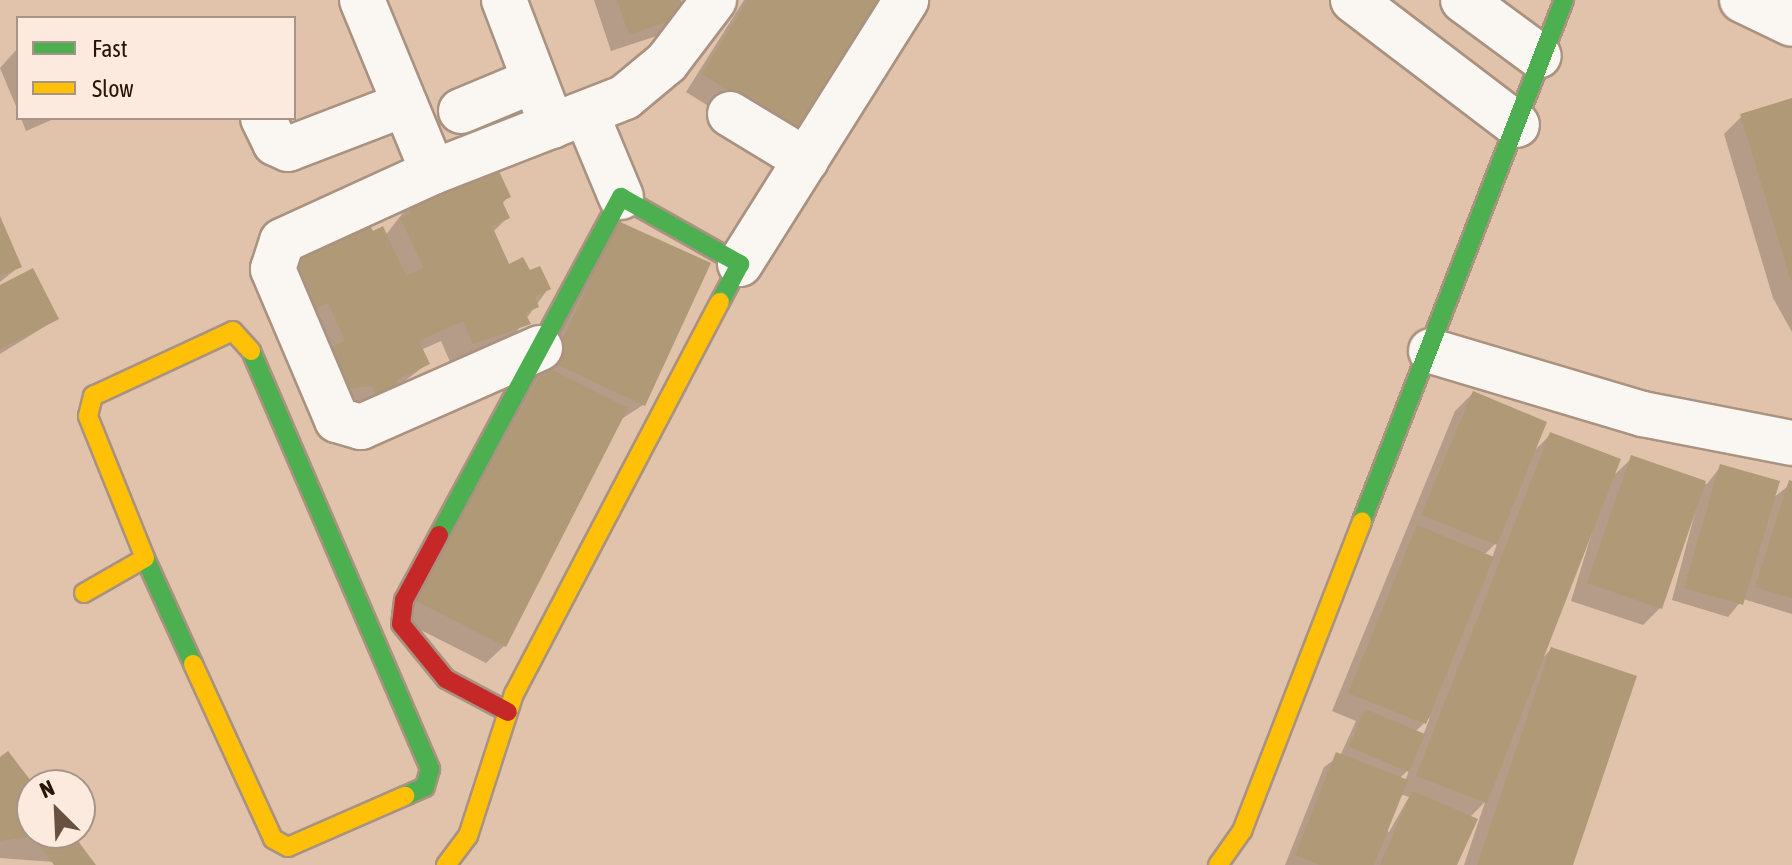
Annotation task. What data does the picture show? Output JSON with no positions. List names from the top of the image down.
{
  "legend": ["Fast", "Slow"],
  "north": "top left"
}
